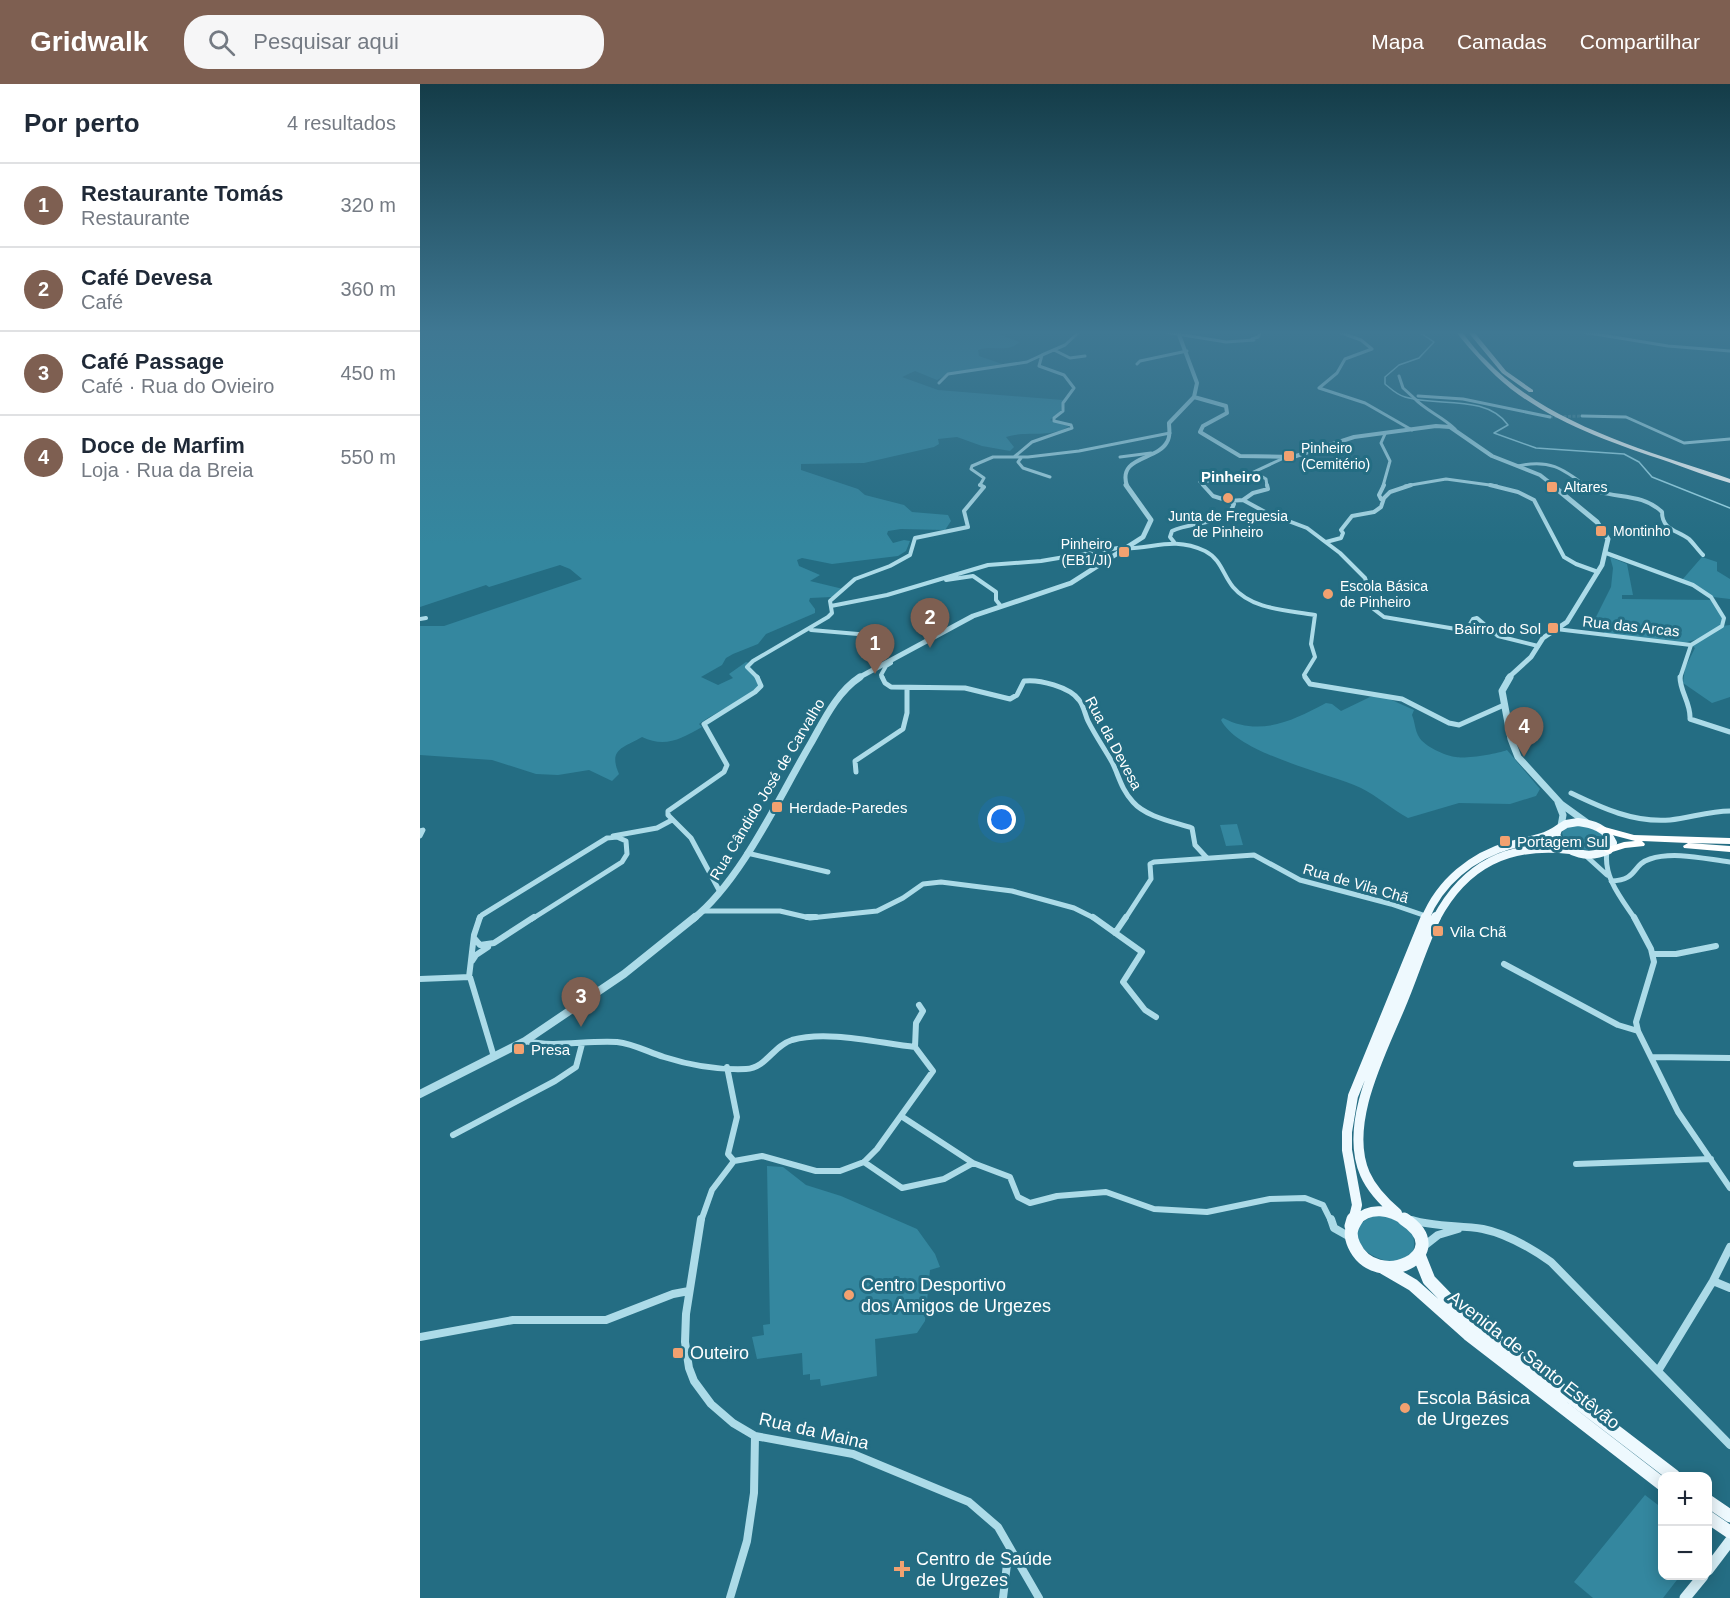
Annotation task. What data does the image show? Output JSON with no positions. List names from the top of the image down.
{
  "streets": {
    "main road": ["Avenida de Santo Estêvão"],
    "street": [
      "Rua das Arcas",
      "Rua da Devesa",
      "Rua Cândido José de Carvalho",
      "Rua de Vila Chã",
      "Rua da Maina"
    ]
  },
  "crossings": [
    ["Rua da Devesa", "Rua Cândido José de Carvalho"],
    ["Rua da Devesa", "Rua de Vila Chã"]
  ],
  "districts": ["Pinheiro"],
  "places": {
    "transit": [
      "Pinheiro (Cemitério)",
      "Altares",
      "Montinho",
      "Pinheiro (EB1/JI)",
      "Bairro do Sol",
      "Herdade-Paredes",
      "Portagem Sul",
      "Vila Chã",
      "Presa",
      "Outeiro"
    ],
    "other": [
      "Junta de Freguesia de Pinheiro",
      "Escola Básica de Pinheiro",
      "Centro Desportivo dos Amigos de Urgezes",
      "Escola Básica de Urgezes"
    ],
    "health": ["Centro de Saúde de Urgezes"]
  },
  "page": {
    "header": "Gridwalk",
    "search": "Pesquisar aqui",
    "nav": ["Mapa", "Camadas", "Compartilhar"],
    "heading": ["Por perto", "4 resultados"],
    "list": [
      {
        "mark": "1",
        "name": "Restaurante Tomás",
        "note": "Restaurante",
        "value": "320 m"
      },
      {
        "mark": "2",
        "name": "Café Devesa",
        "note": "Café",
        "value": "360 m"
      },
      {
        "mark": "3",
        "name": "Café Passage",
        "note": "Café · Rua do Ovieiro",
        "value": "450 m"
      },
      {
        "mark": "4",
        "name": "Doce de Marfim",
        "note": "Loja · Rua da Breia",
        "value": "550 m"
      }
    ],
    "pins": [
      "2",
      "1",
      "4",
      "3"
    ],
    "map_buttons": ["+", "−"]
  }
}
